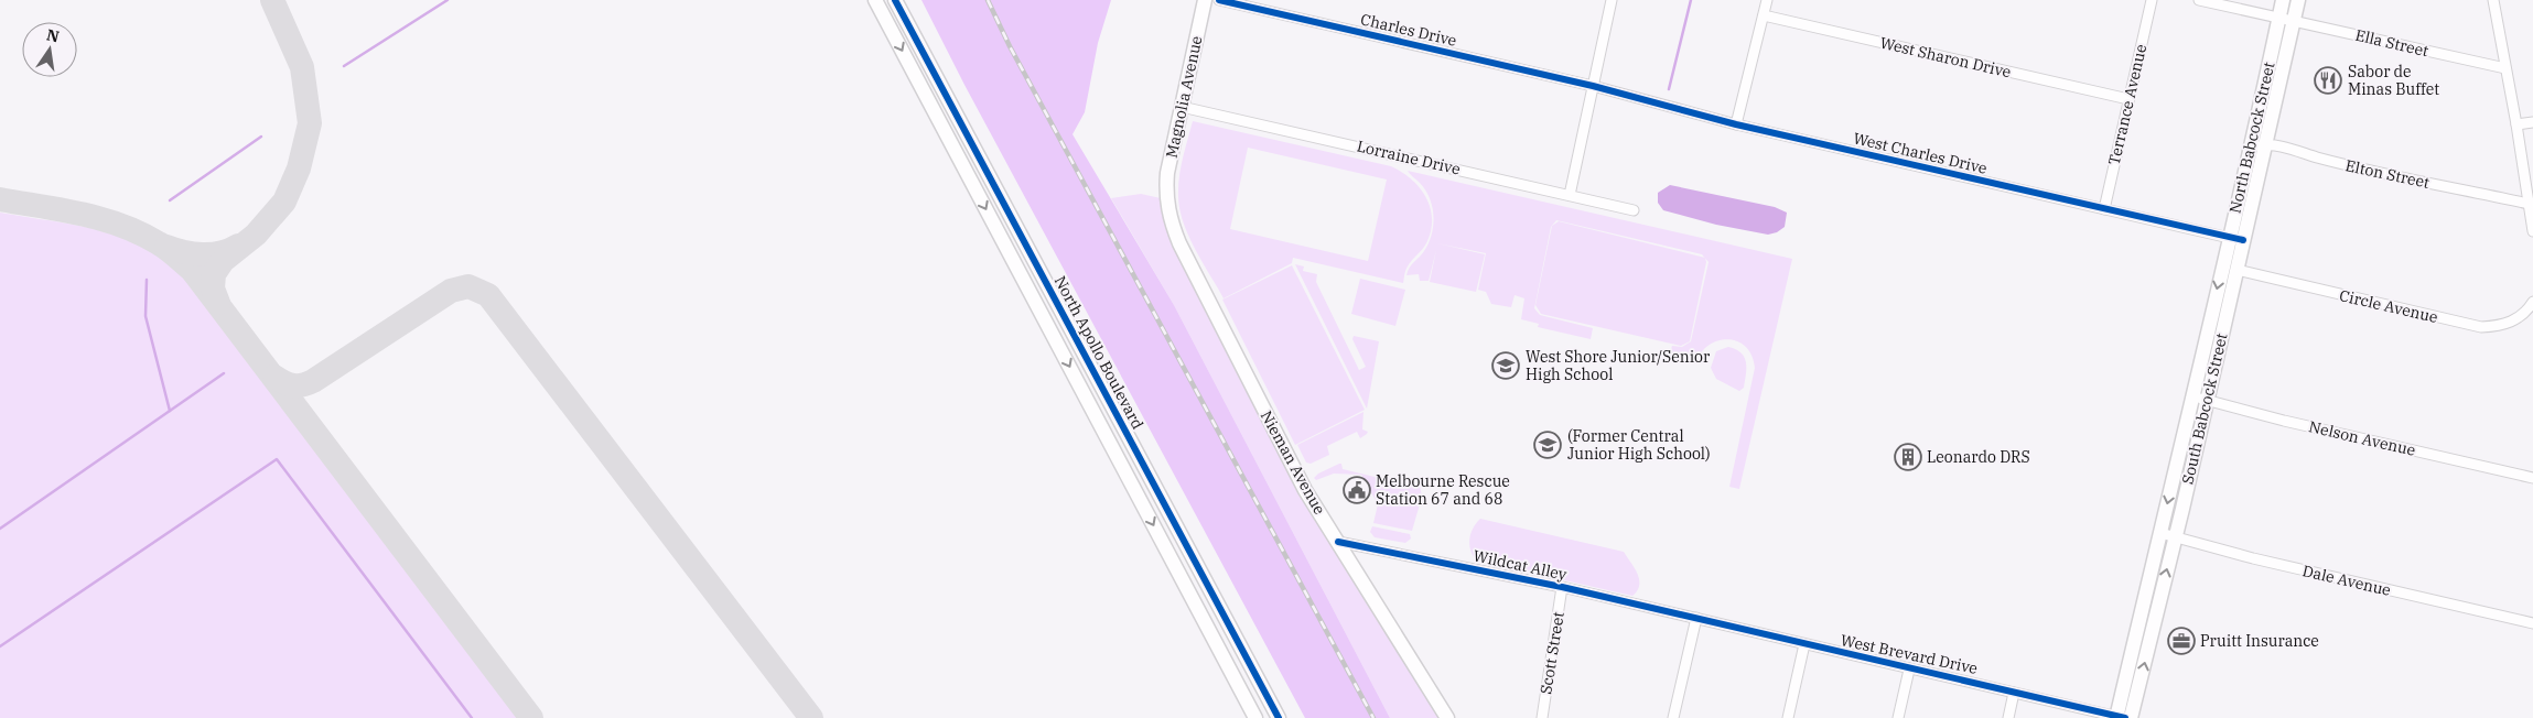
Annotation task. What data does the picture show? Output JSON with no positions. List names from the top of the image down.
{
  "streets": {
    "street": [
      "Charles Drive",
      "Ella Street",
      "West Sharon Drive",
      "Magnolia Avenue",
      "Terrance Avenue",
      "North Babcock Street",
      "West Charles Drive",
      "Lorraine Drive",
      "Elton Street",
      "Circle Avenue",
      "North Apollo Boulevard",
      "South Babcock Street",
      "Nelson Avenue",
      "Nieman Avenue",
      "Wildcat Alley",
      "Dale Avenue",
      "Scott Street",
      "West Brevard Drive"
    ]
  },
  "crossings": [
    ["Charles Drive", "West Charles Drive"],
    ["Ella Street", "North Babcock Street"],
    ["West Sharon Drive", "Terrance Avenue"],
    ["Magnolia Avenue", "Lorraine Drive"],
    ["Magnolia Avenue", "Nieman Avenue"],
    ["Terrance Avenue", "West Charles Drive"],
    ["North Babcock Street", "West Charles Drive"],
    ["North Babcock Street", "South Babcock Street"],
    ["North Babcock Street", "Nelson Avenue"],
    ["West Charles Drive", "South Babcock Street"],
    ["Elton Street", "South Babcock Street"],
    ["Circle Avenue", "South Babcock Street"],
    ["South Babcock Street", "Nelson Avenue"],
    ["South Babcock Street", "Dale Avenue"],
    ["Nieman Avenue", "Wildcat Alley"],
    ["Wildcat Alley", "Scott Street"],
    ["Wildcat Alley", "West Brevard Drive"]
  ],
  "places": {
    "restaurant": ["Sabor de Minas Buffet"],
    "school or university": ["West Shore Junior/Senior High School", "(Former Central Junior High School)"],
    "building": ["Leonardo DRS"],
    "public building": ["Melbourne Rescue Station 67 and 68"],
    "office": ["Pruitt Insurance"]
  },
  "north": "top"
}
